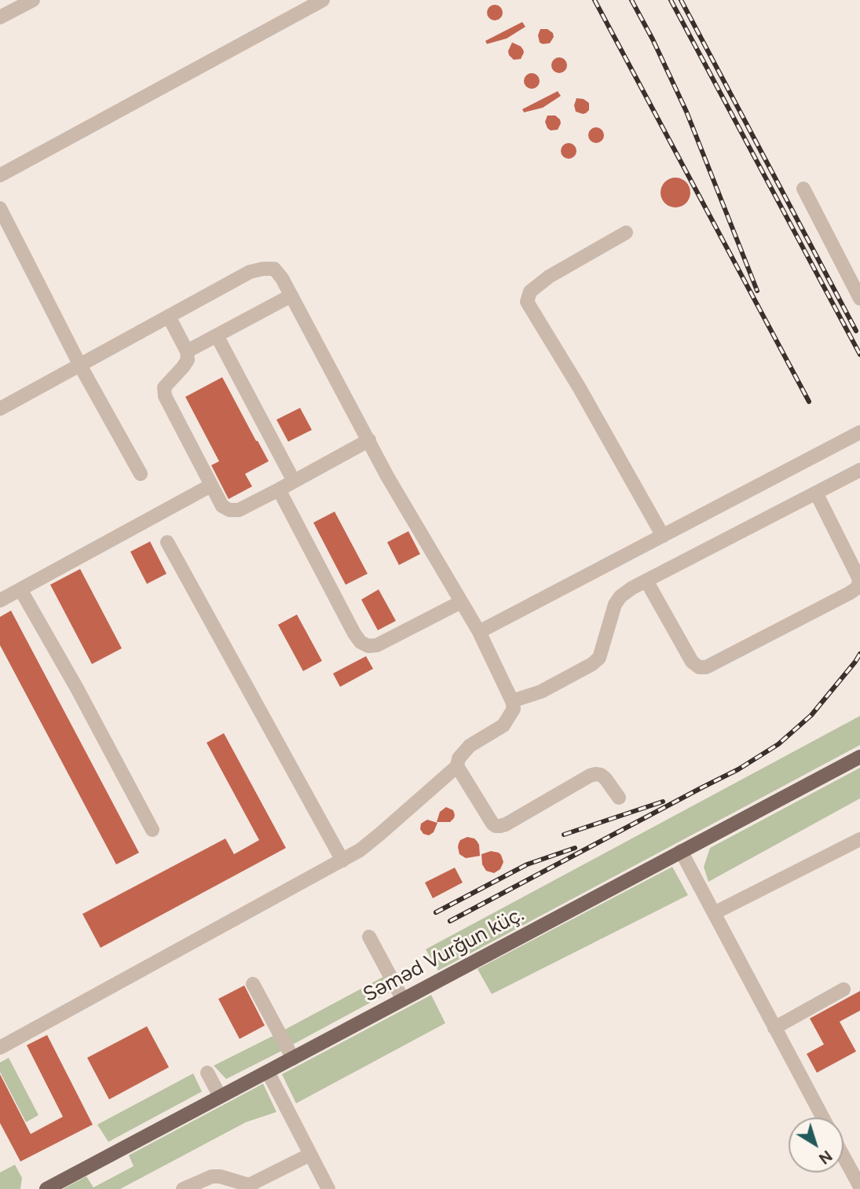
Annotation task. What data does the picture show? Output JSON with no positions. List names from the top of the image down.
{
  "streets": {
    "main road": ["Səməd Vurğun küç."]
  },
  "north": "bottom right"
}
